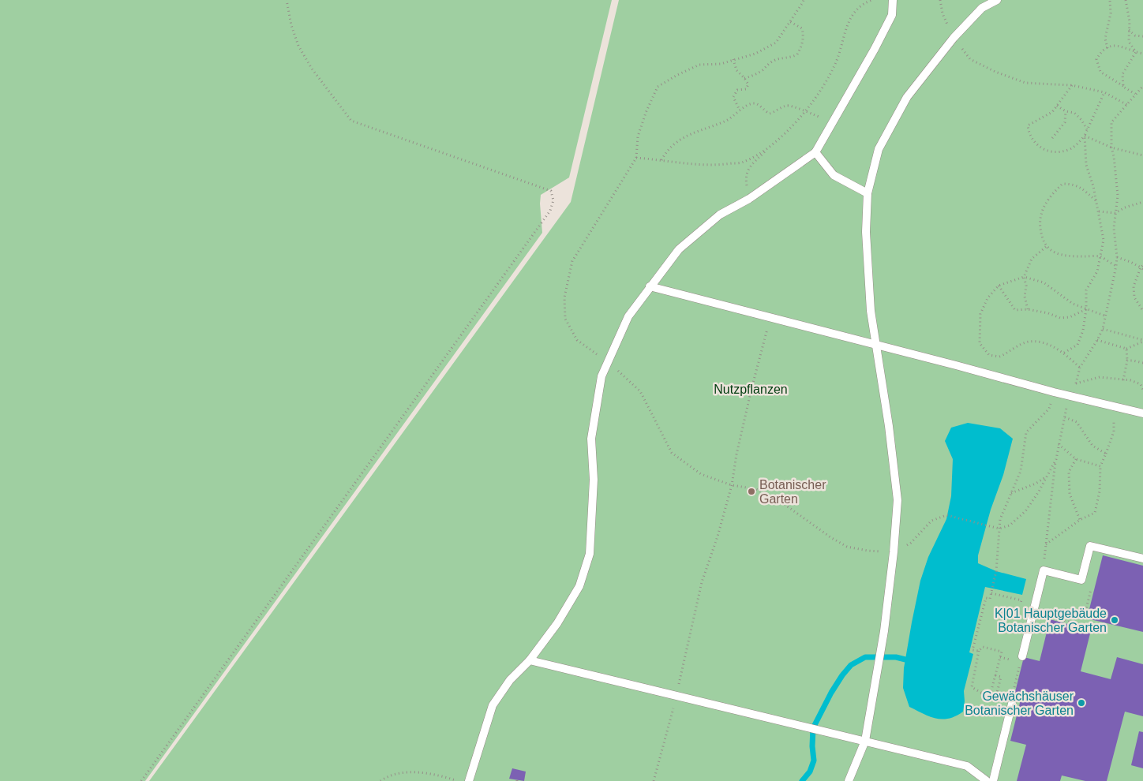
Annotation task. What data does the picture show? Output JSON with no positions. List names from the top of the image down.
{
  "parks": ["Nutzpflanzen"],
  "places": ["Botanischer Garten", "K|01 Hauptgebäude Botanischer Garten", "Gewächshäuser Botanischer Garten"]
}
